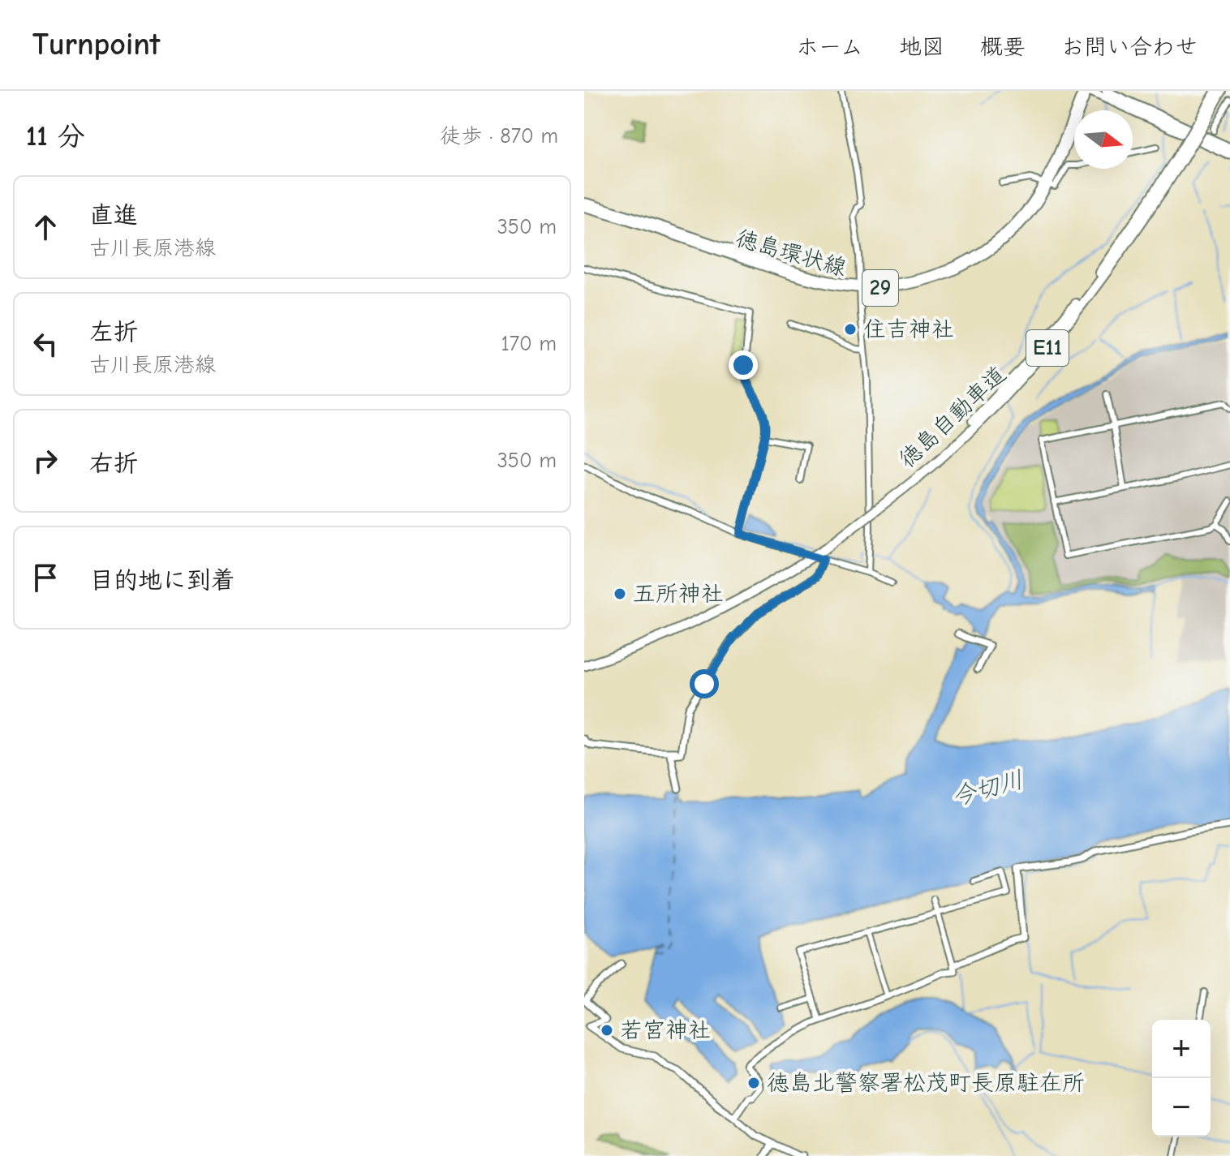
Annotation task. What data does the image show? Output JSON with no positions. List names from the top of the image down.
{
  "streets": {
    "highway": ["E11", "徳島自動車道"],
    "main road": ["徳島環状線", "29"]
  },
  "water": ["今切川"],
  "places": [
    "住吉神社",
    "五所神社",
    "若宮神社",
    "徳島北警察署松茂町長原駐在所"
  ],
  "north": "right",
  "page": {
    "header": "Turnpoint",
    "nav": [
      "ホーム",
      "地図",
      "概要",
      "お問い合わせ"
    ],
    "heading": ["11 分", "徒歩 · 870 m"],
    "list": [
      ["直進", "古川長原港線", "350 m"],
      ["左折", "古川長原港線", "170 m"],
      ["右折", "350 m"],
      "目的地に到着"
    ],
    "map_buttons": ["+", "−"]
  }
}
